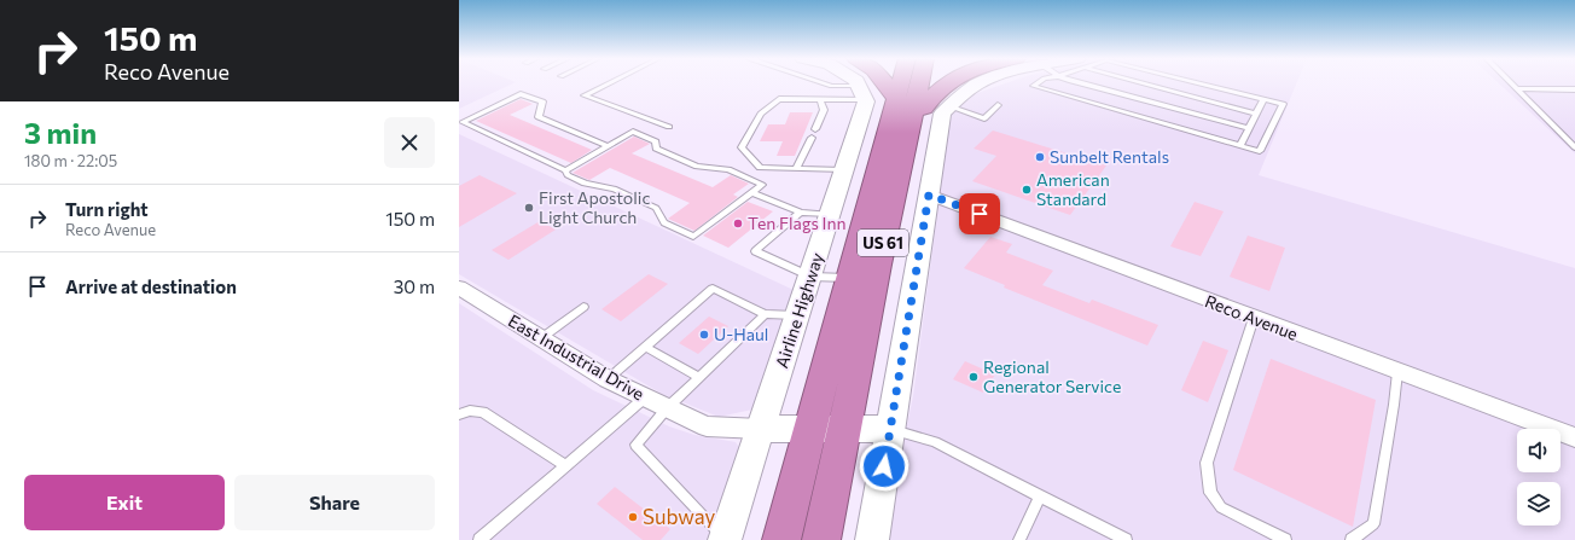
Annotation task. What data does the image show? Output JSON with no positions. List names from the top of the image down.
{
  "streets": {
    "highway": ["US 61"],
    "street": ["Airline Highway", "Reco Avenue", "East Industrial Drive"]
  },
  "crossings": [
    ["US 61", "East Industrial Drive"],
    ["Airline Highway", "East Industrial Drive"]
  ],
  "places": [
    "Sunbelt Rentals",
    "American Standard",
    "First Apostolic Light Church",
    "Ten Flags Inn",
    "U-Haul",
    "Regional Generator Service",
    "Subway"
  ],
  "page": {
    "turn": ["150 m", "Reco Avenue"],
    "heading": ["3 min", "180 m · 22:05"],
    "list": [
      {
        "name": "Turn right",
        "note": "Reco Avenue",
        "value": "150 m"
      },
      {
        "name": "Arrive at destination",
        "value": "30 m"
      }
    ],
    "buttons": ["Exit", "Share"]
  }
}
